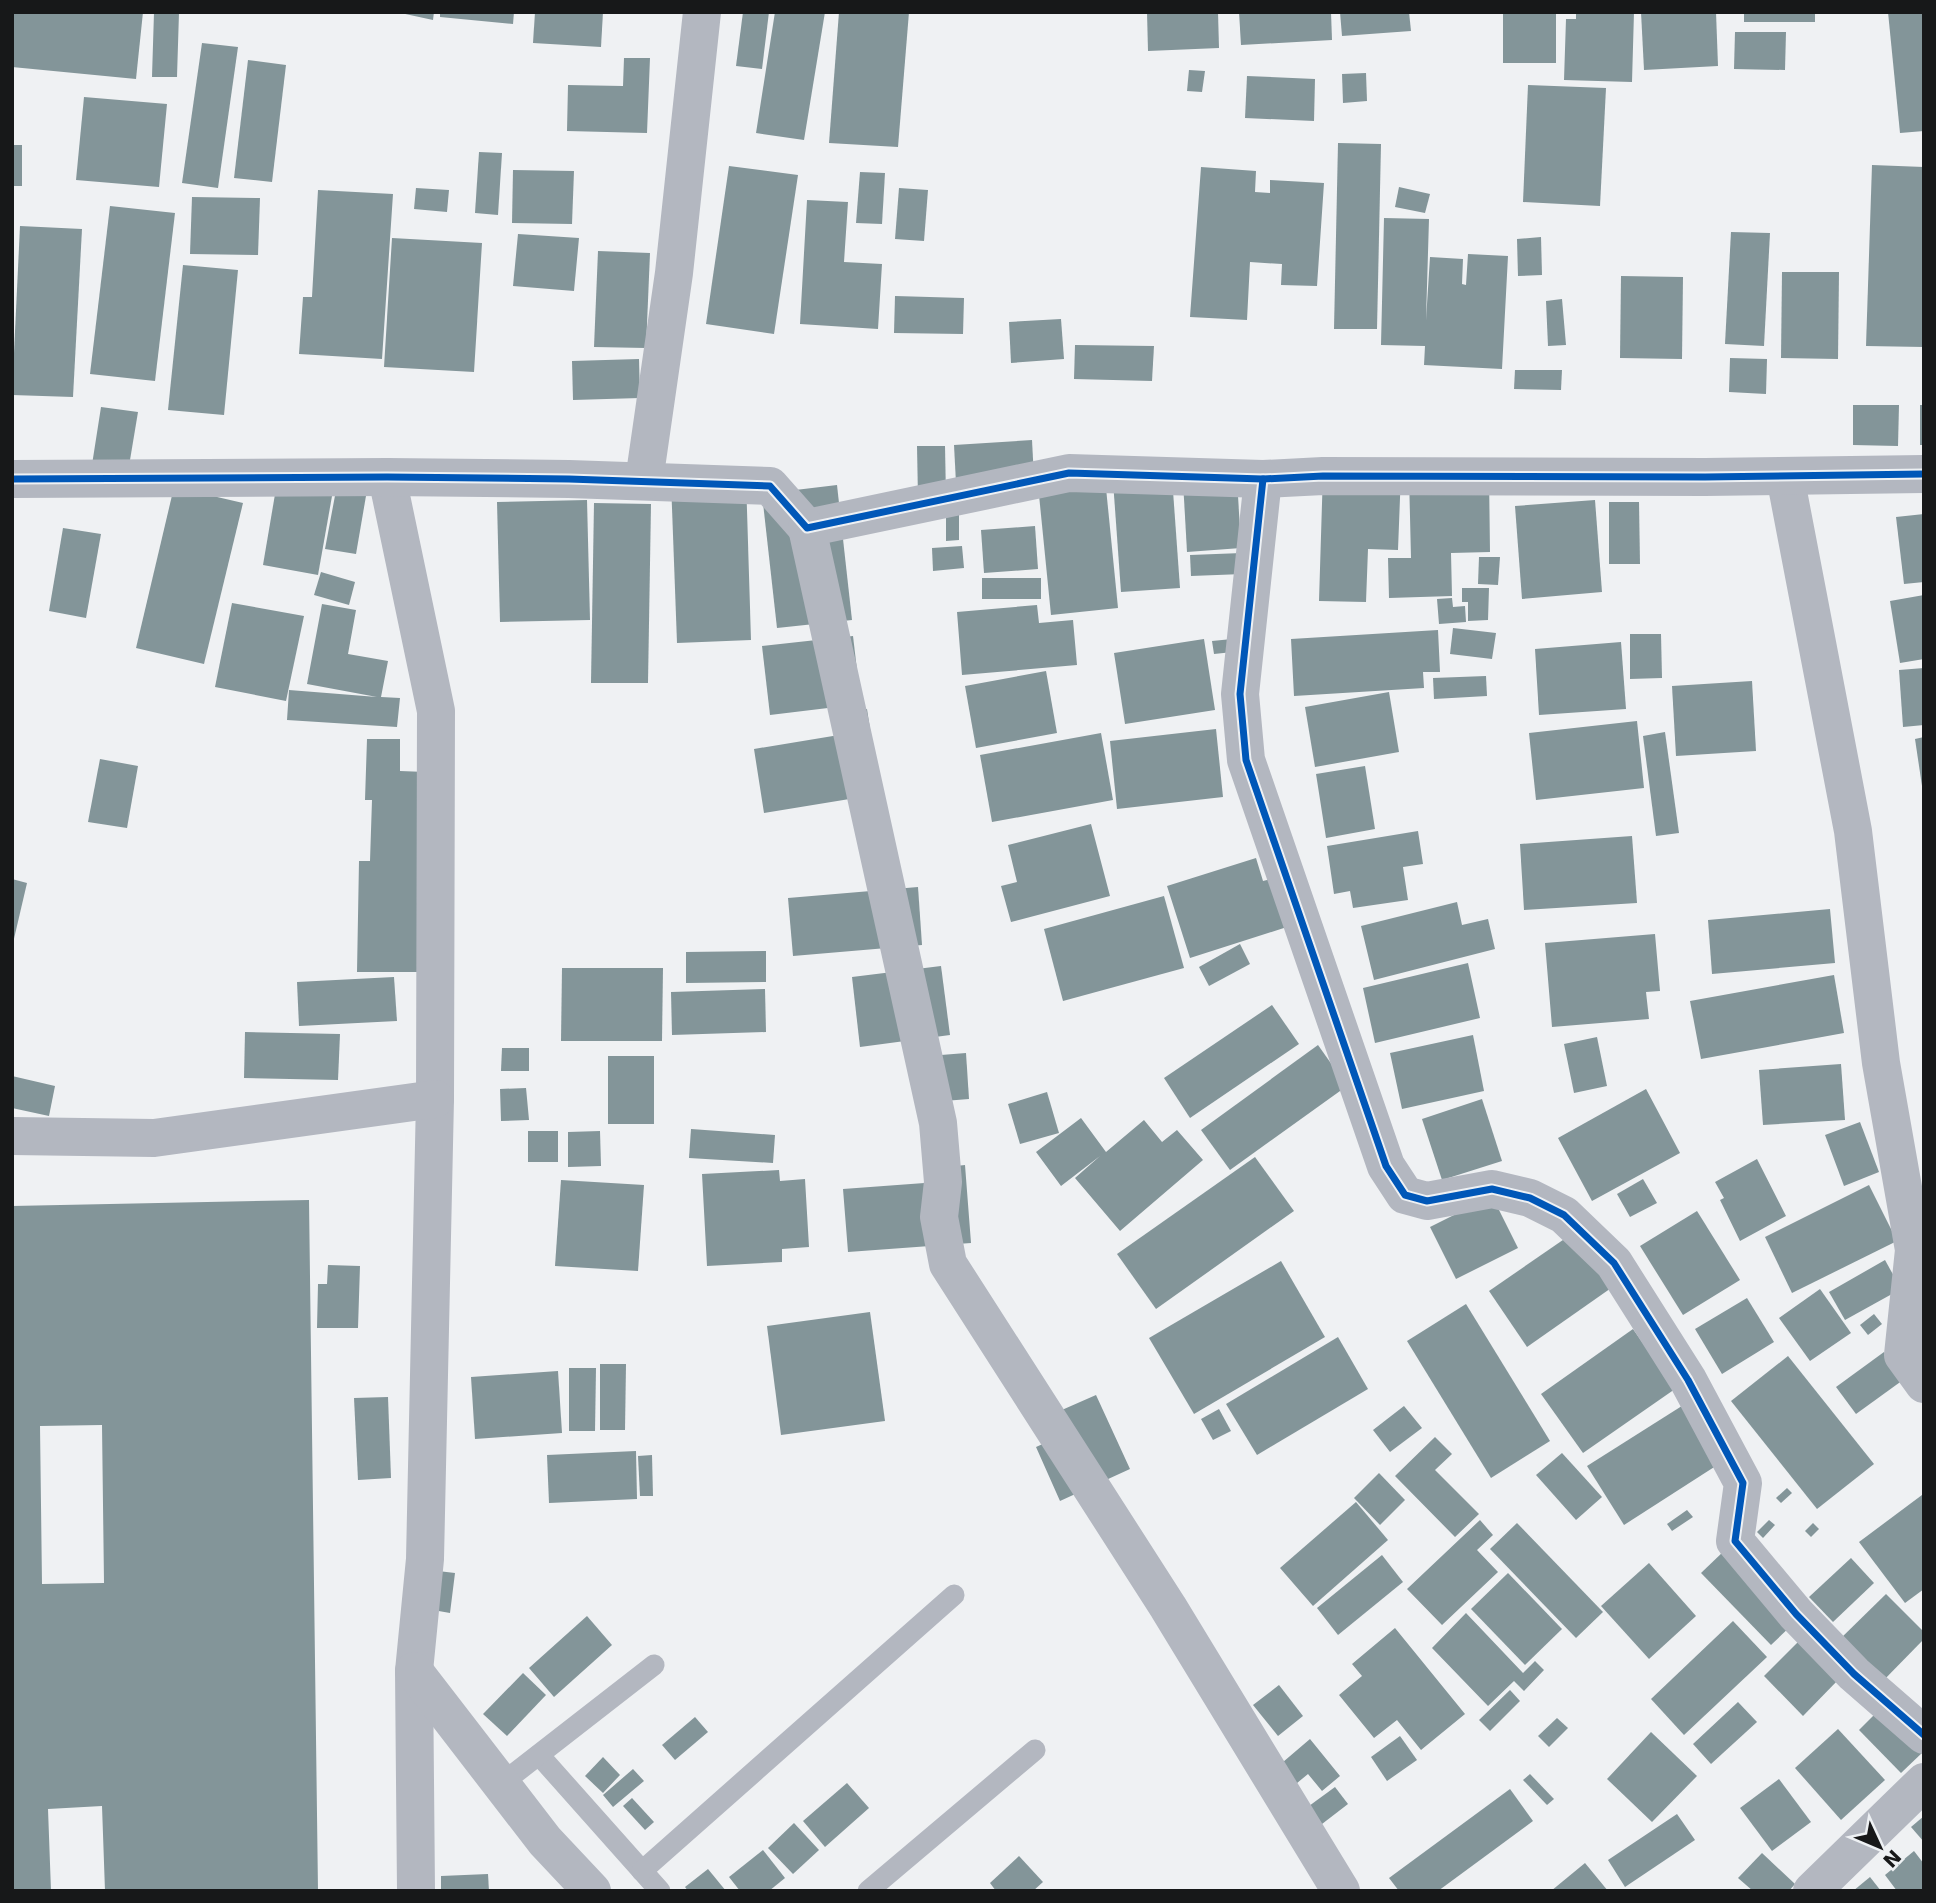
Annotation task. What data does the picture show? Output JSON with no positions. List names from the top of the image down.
{
  "north": "bottom right"
}
